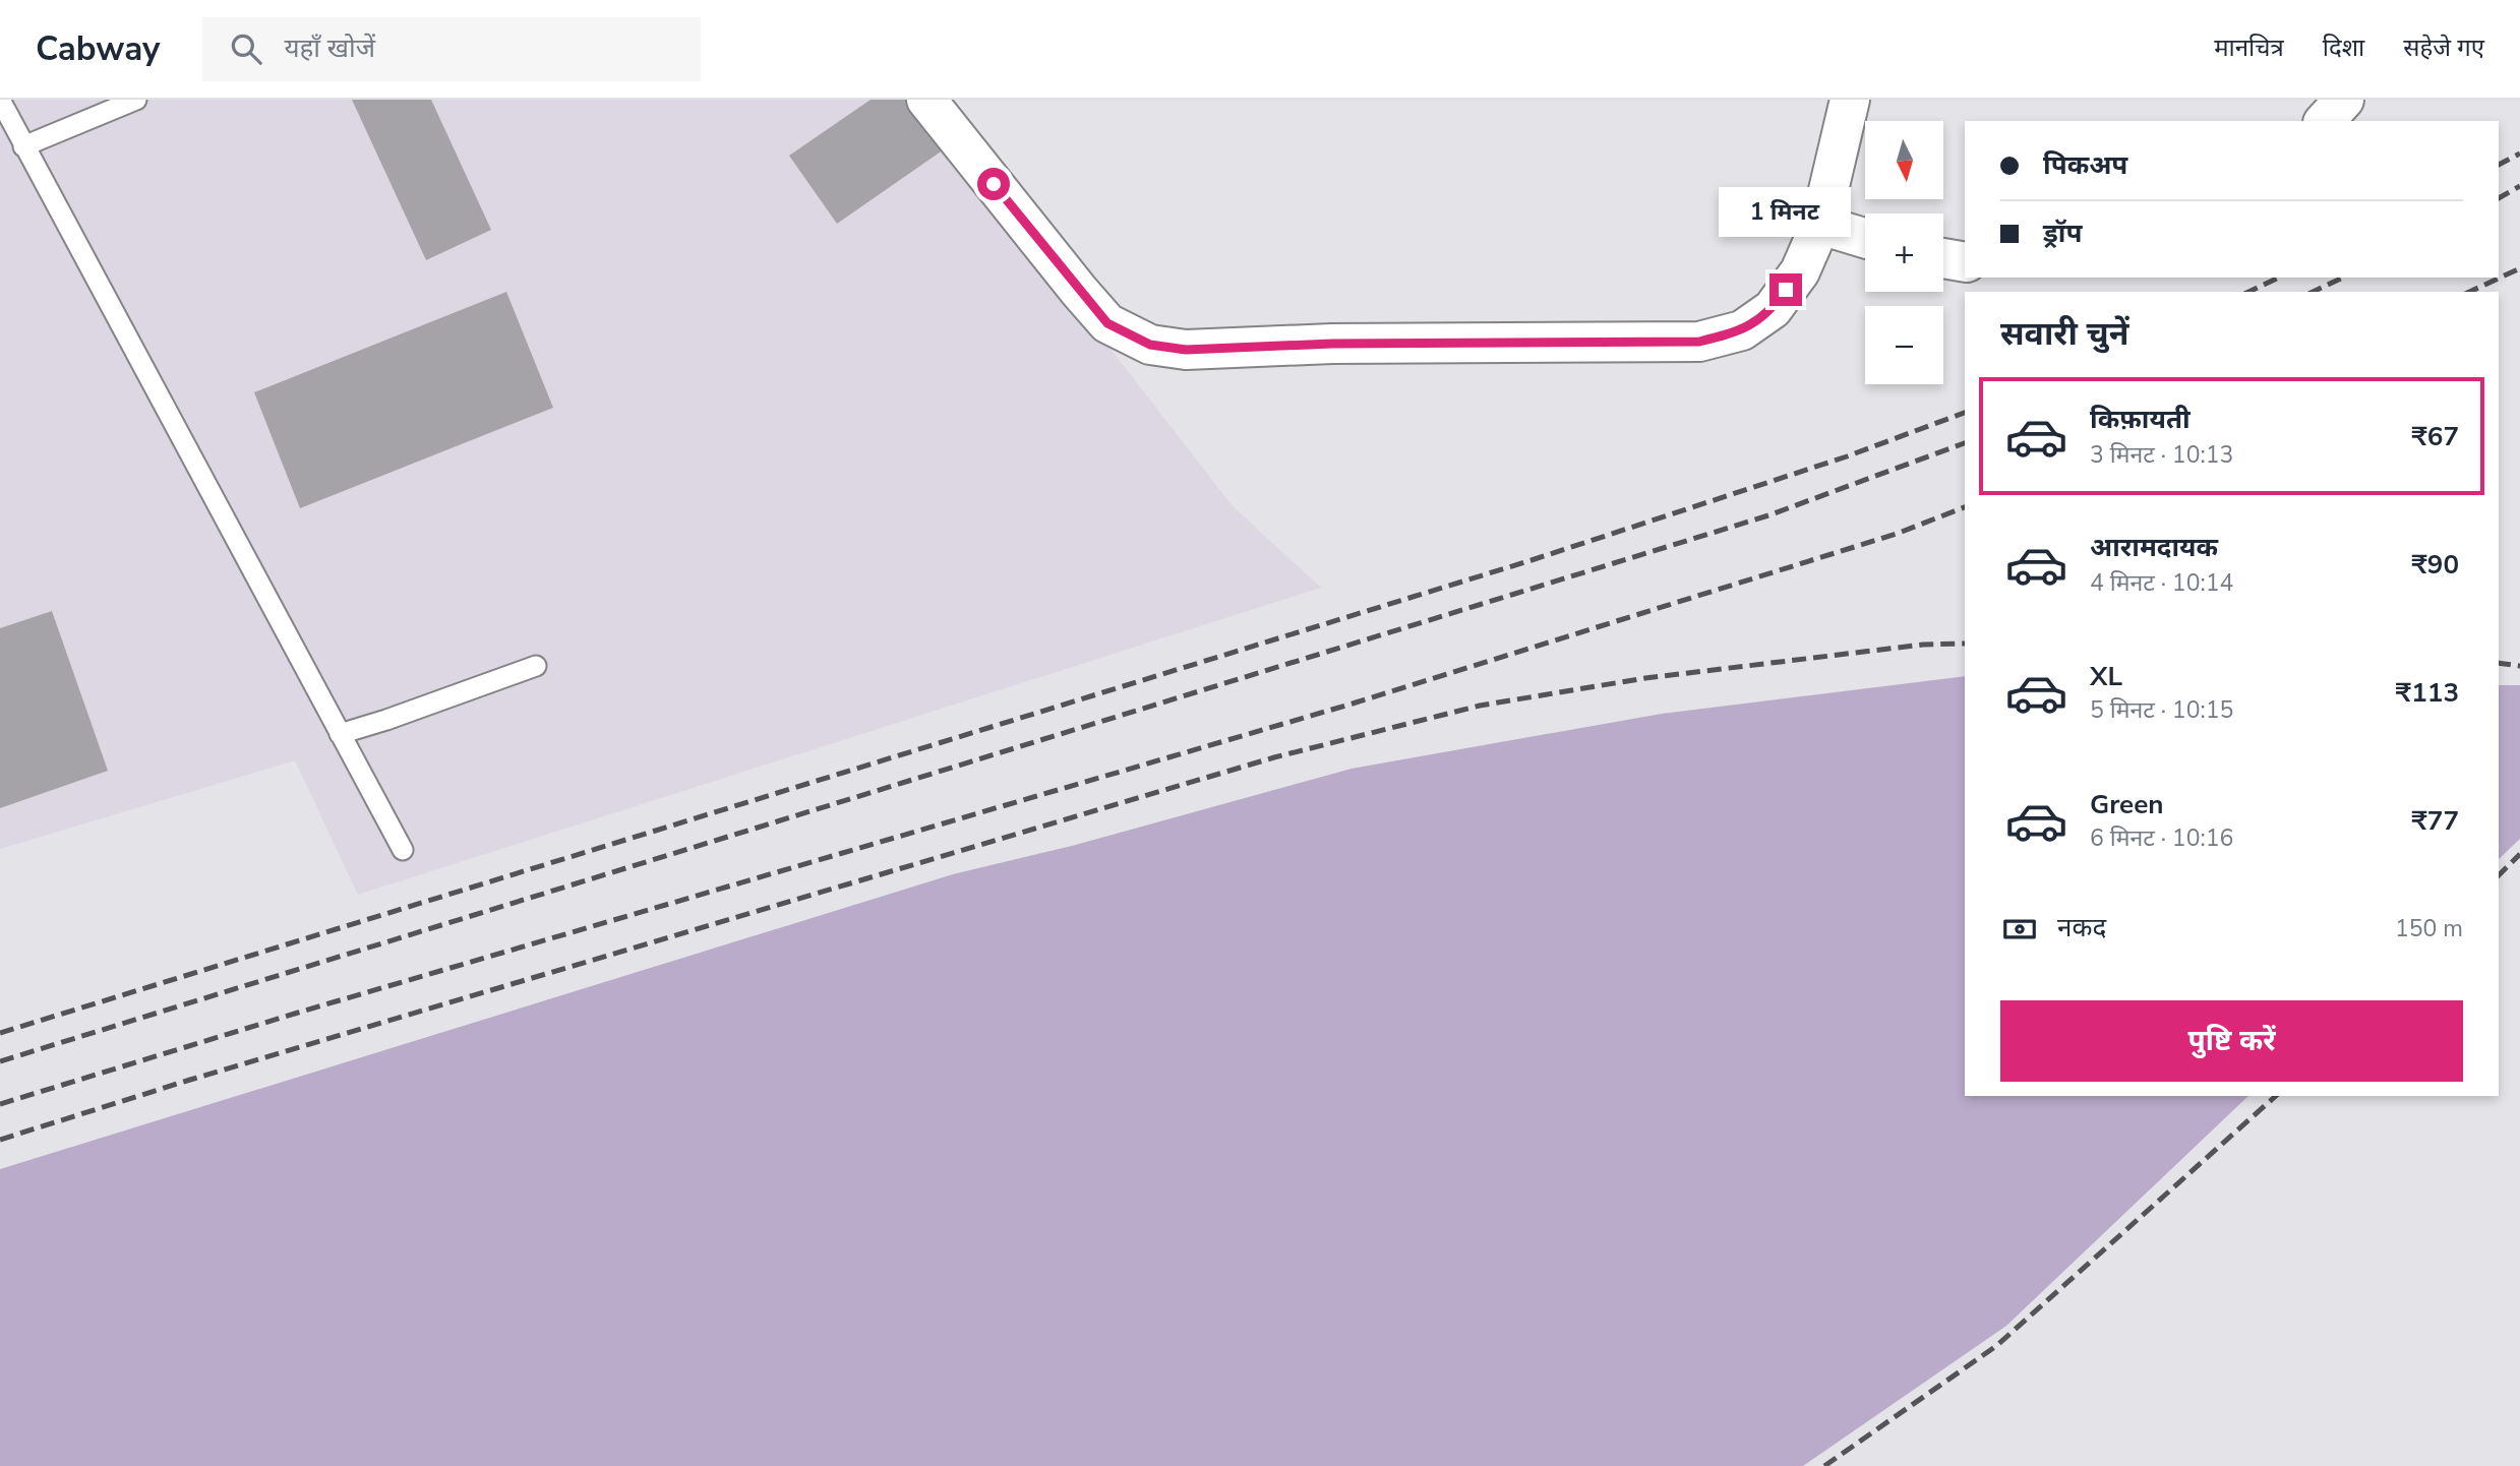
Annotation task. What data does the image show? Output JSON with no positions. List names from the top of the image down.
{
  "north": "bottom",
  "page": {
    "header": "Cabway",
    "search": "यहाँ खोजें",
    "nav": ["मानचित्र", "दिशा", "सहेजे गए"],
    "map_buttons": ["+", "−"],
    "banner": ["पिकअप", "ड्रॉप"],
    "bubble": "1 मिनट",
    "heading": "सवारी चुनें",
    "list": [
      {
        "name": "किफ़ायती",
        "note": "3 मिनट · 10:13",
        "value": "₹67"
      },
      {
        "name": "आरामदायक",
        "note": "4 मिनट · 10:14",
        "value": "₹90"
      },
      {
        "name": "XL",
        "note": "5 मिनट · 10:15",
        "value": "₹113"
      },
      {
        "name": "Green",
        "note": "6 मिनट · 10:16",
        "value": "₹77"
      }
    ],
    "pay": ["नकद", "150 m"],
    "buttons": "पुष्टि करें"
  }
}
